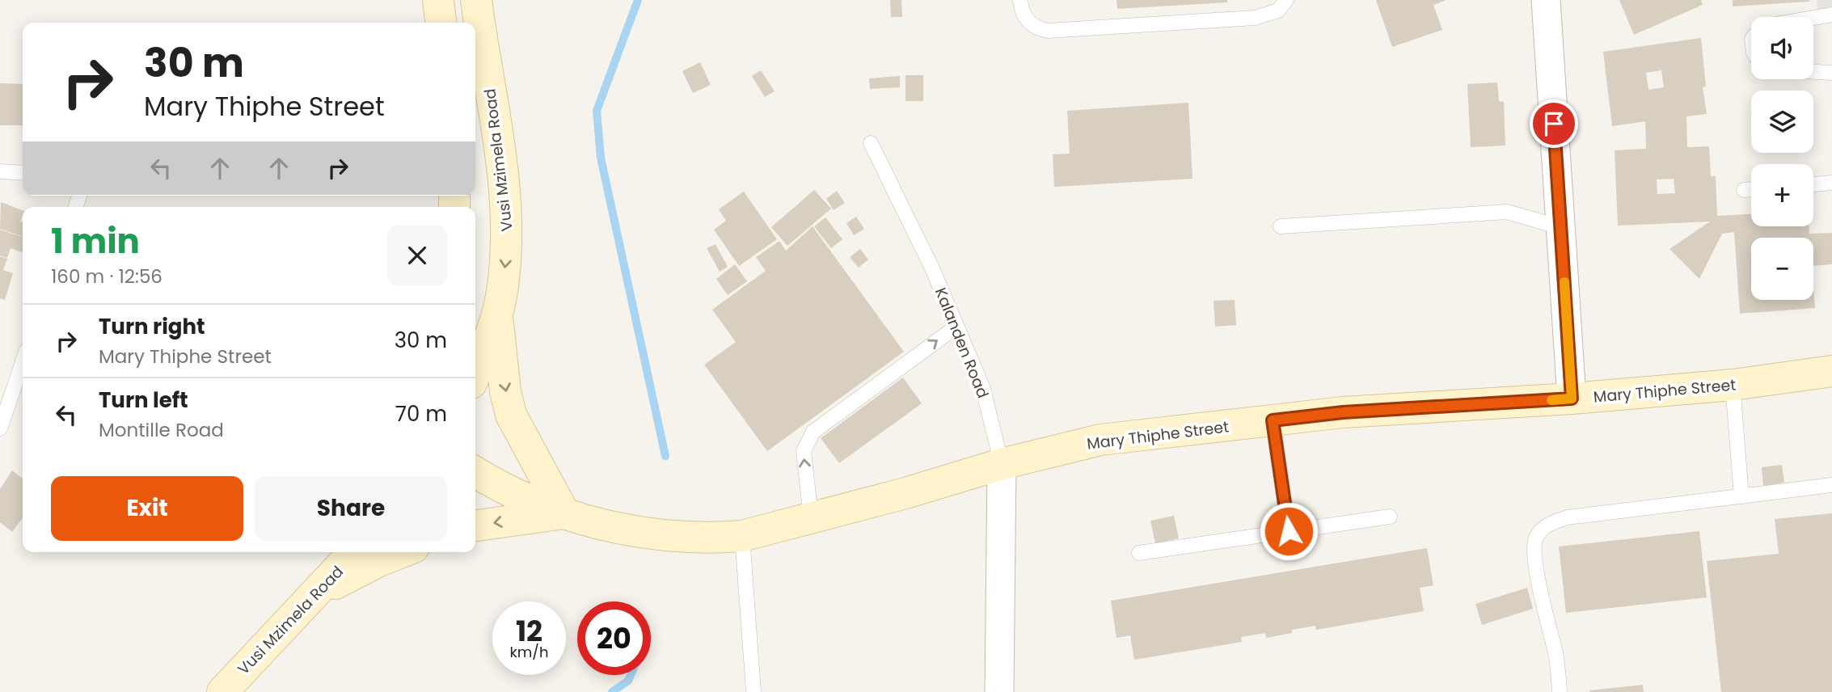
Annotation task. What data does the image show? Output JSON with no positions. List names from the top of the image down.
{
  "streets": {
    "street": ["Vusi Mzimela Road", "Kalanden Road", "Mary Thiphe Street"]
  },
  "crossings": [
    ["Kalanden Road", "Mary Thiphe Street"]
  ],
  "one_way": ["Vusi Mzimela Road"],
  "page": {
    "map_buttons": ["+", "−"],
    "turn": ["30 m", "Mary Thiphe Street"],
    "heading": ["1 min", "160 m · 12:56"],
    "list": [
      {
        "name": "Turn right",
        "note": "Mary Thiphe Street",
        "value": "30 m"
      },
      {
        "name": "Turn left",
        "note": "Montille Road",
        "value": "70 m"
      }
    ],
    "buttons": ["Exit", "Share"],
    "speed": "12 km/h",
    "limit": "20"
  }
}
